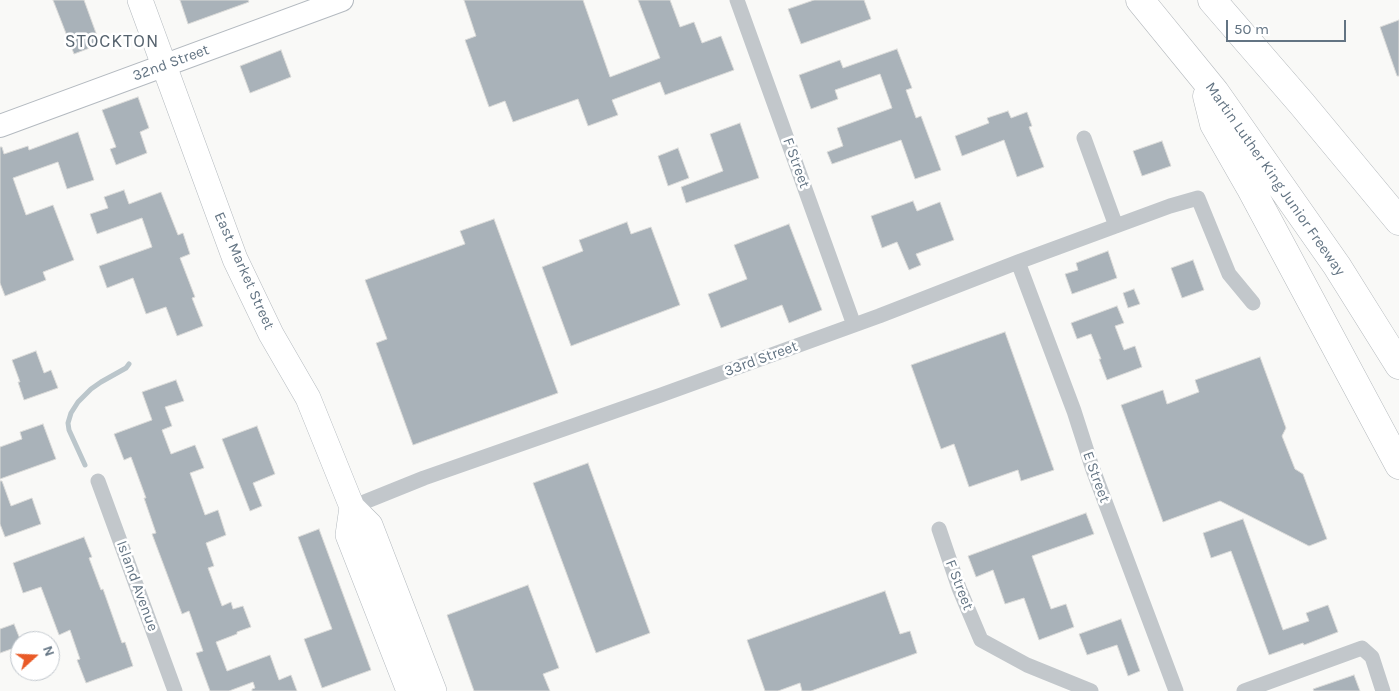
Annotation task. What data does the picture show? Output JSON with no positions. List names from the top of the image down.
{
  "streets": {
    "highway": ["Martin Luther King Junior Freeway"],
    "main road": ["32nd Street", "East Market Street"],
    "street": [
      "F Street",
      "33rd Street",
      "E Street",
      "Island Avenue"
    ]
  },
  "crossings": [
    ["32nd Street", "East Market Street"],
    ["F Street", "33rd Street"],
    ["East Market Street", "33rd Street"],
    ["33rd Street", "E Street"]
  ],
  "districts": ["STOCKTON"],
  "scale_bar": "50 m",
  "north": "right"
}
